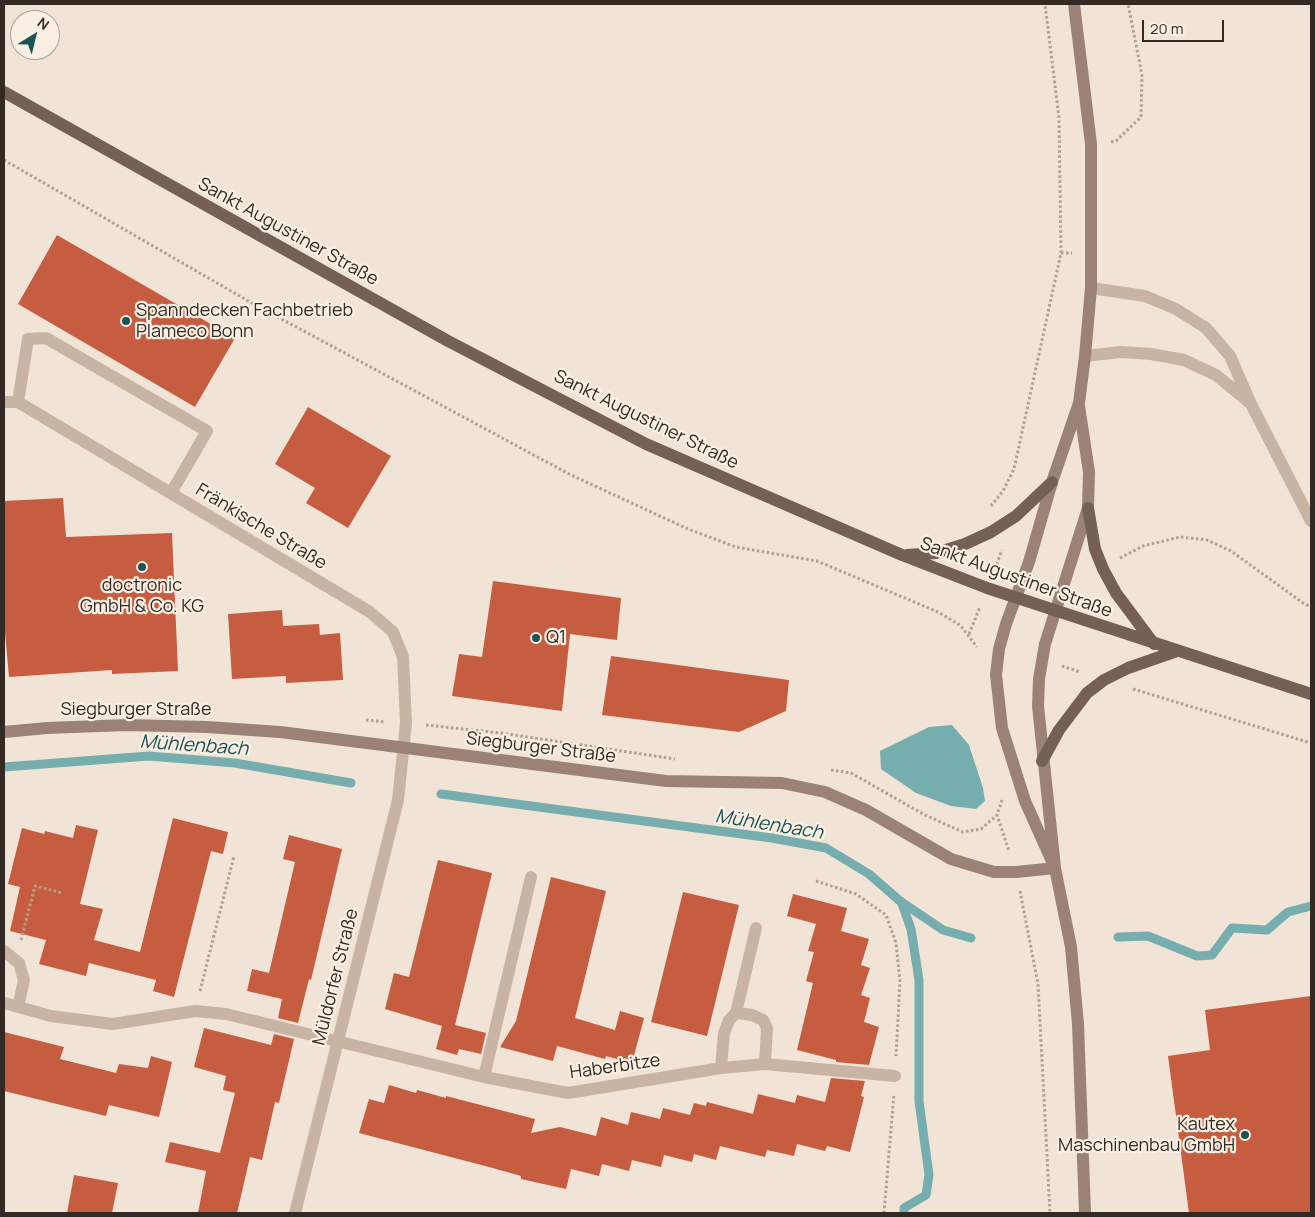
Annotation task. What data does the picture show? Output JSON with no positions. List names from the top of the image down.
{
  "streets": {
    "main road": ["Sankt Augustiner Straße", "Siegburger Straße"],
    "street": ["Fränkische Straße", "Müldorfer Straße", "Haberbitze"]
  },
  "crossings": [
    ["Fränkische Straße", "Siegburger Straße"],
    ["Fränkische Straße", "Müldorfer Straße"],
    ["Siegburger Straße", "Müldorfer Straße"],
    ["Müldorfer Straße", "Haberbitze"]
  ],
  "water": ["Mühlenbach"],
  "places": [
    "Spanndecken Fachbetrieb Plameco Bonn",
    "doctronic GmbH & Co. KG",
    "Q1",
    "Kautex Maschinenbau GmbH"
  ],
  "scale_bar": "20 m",
  "north": "top right"
}
